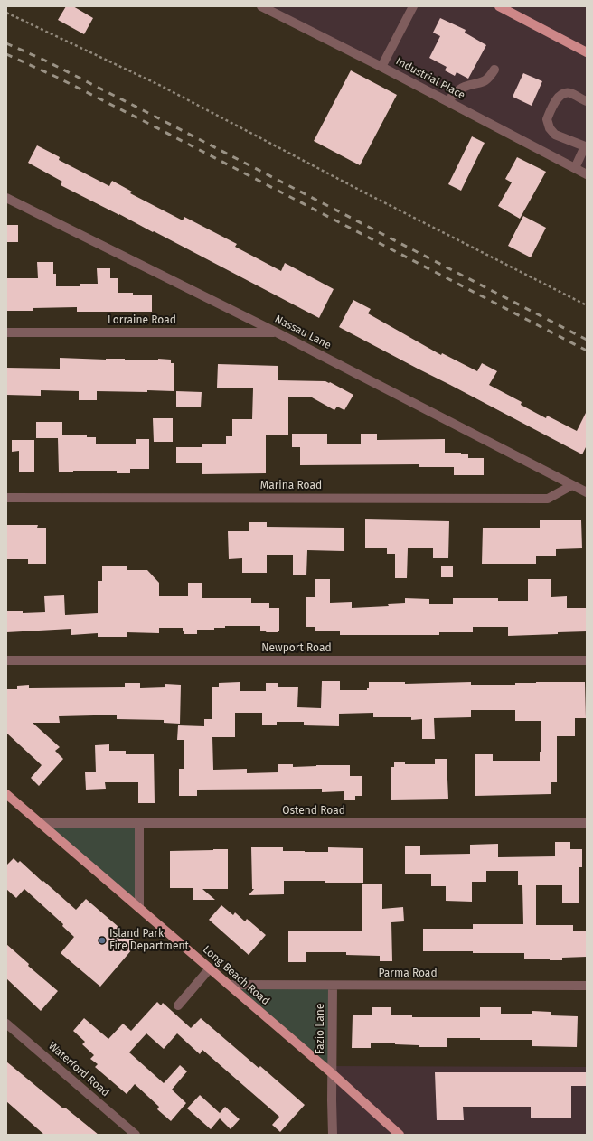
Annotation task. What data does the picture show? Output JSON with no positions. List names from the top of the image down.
{
  "streets": {
    "main road": ["Long Beach Road"],
    "street": [
      "Industrial Place",
      "Lorraine Road",
      "Nassau Lane",
      "Marina Road",
      "Newport Road",
      "Ostend Road",
      "Parma Road",
      "Fazio Lane",
      "Waterford Road"
    ]
  },
  "crossings": [
    ["Lorraine Road", "Nassau Lane"],
    ["Nassau Lane", "Marina Road"],
    ["Ostend Road", "Long Beach Road"],
    ["Parma Road", "Long Beach Road"],
    ["Parma Road", "Fazio Lane"],
    ["Long Beach Road", "Fazio Lane"]
  ],
  "places": ["Island Park Fire Department"]
}
